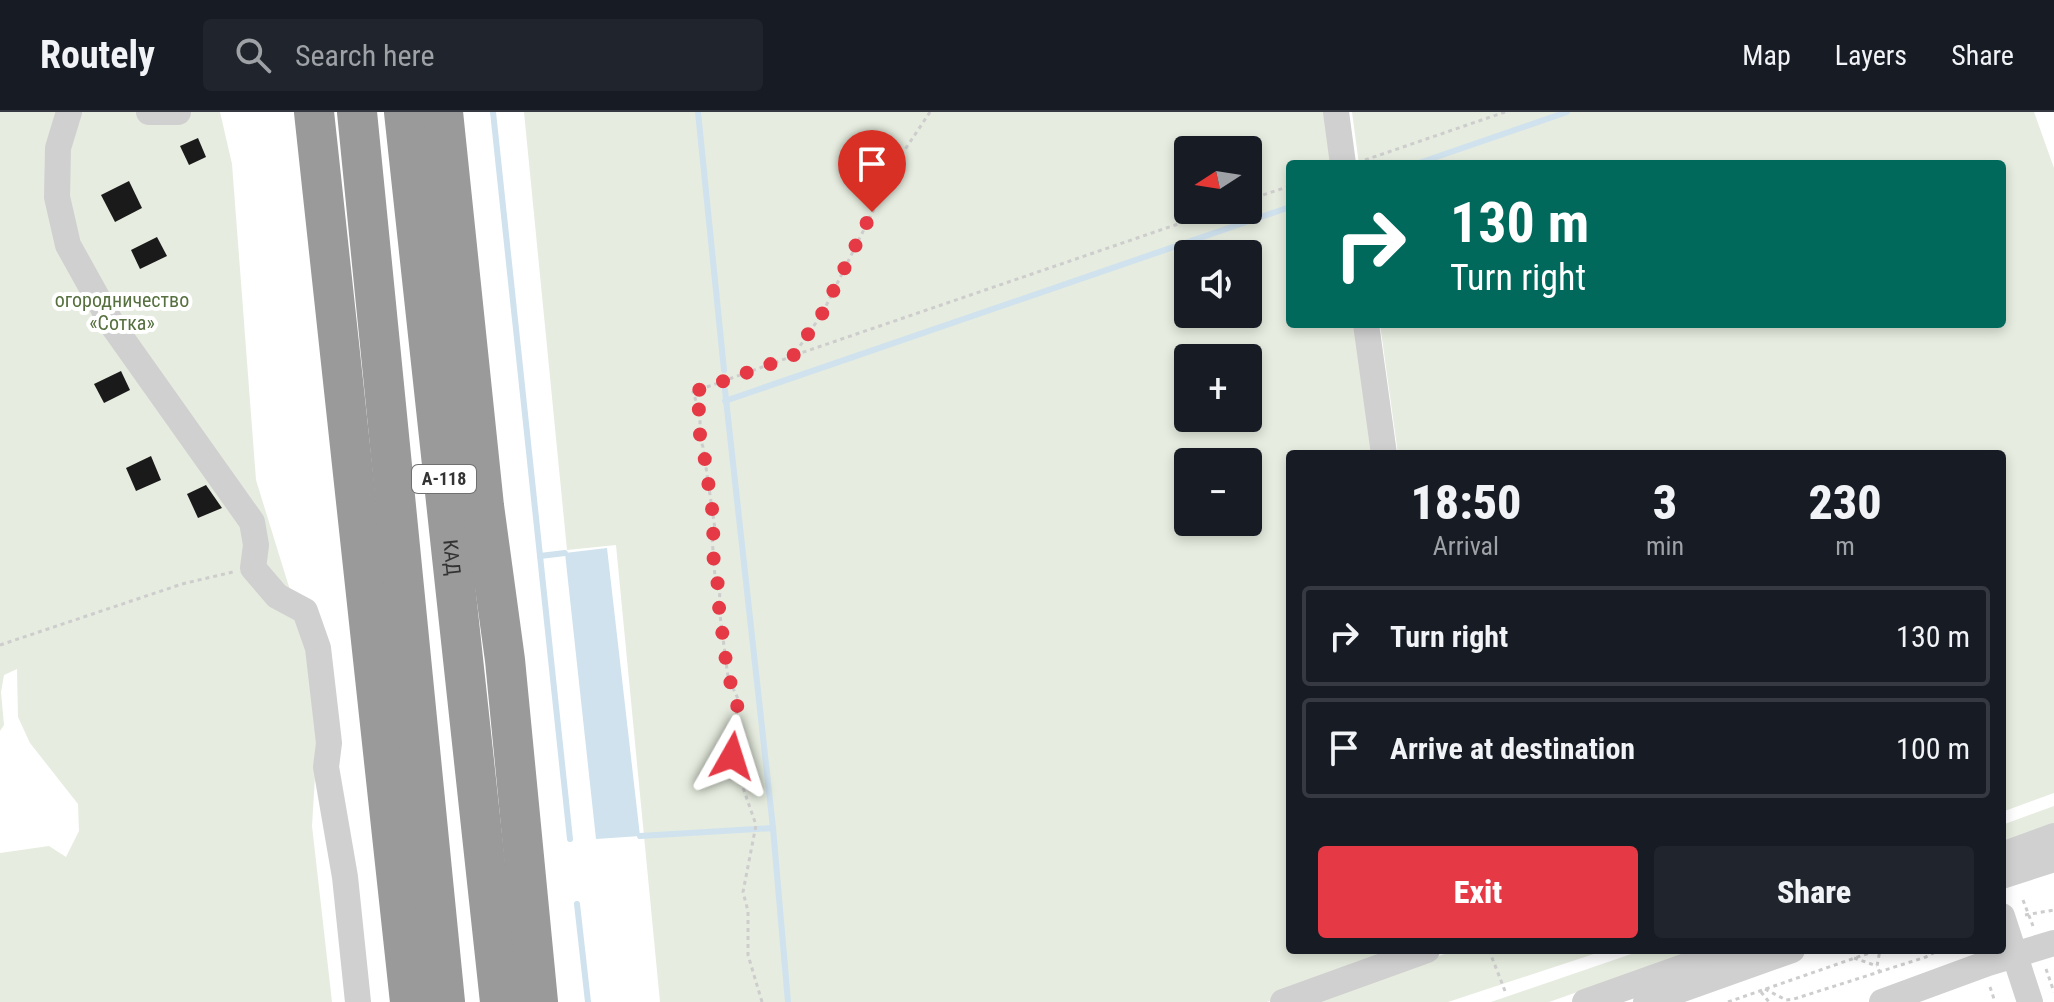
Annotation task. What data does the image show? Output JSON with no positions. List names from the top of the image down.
{
  "streets": {
    "highway": ["А-118", "КАД"]
  },
  "parks": ["огородничество «Сотка»"],
  "north": "left",
  "page": {
    "header": "Routely",
    "search": "Search here",
    "nav": ["Map", "Layers", "Share"],
    "map_buttons": ["+", "−"],
    "turn": ["130 m", "Turn right"],
    "eta": [
      "18:50",
      "Arrival",
      "3",
      "min",
      "230",
      "m"
    ],
    "list": [
      {
        "name": "Turn right",
        "value": "130 m"
      },
      {
        "name": "Arrive at destination",
        "value": "100 m"
      }
    ],
    "buttons": ["Exit", "Share"]
  }
}
